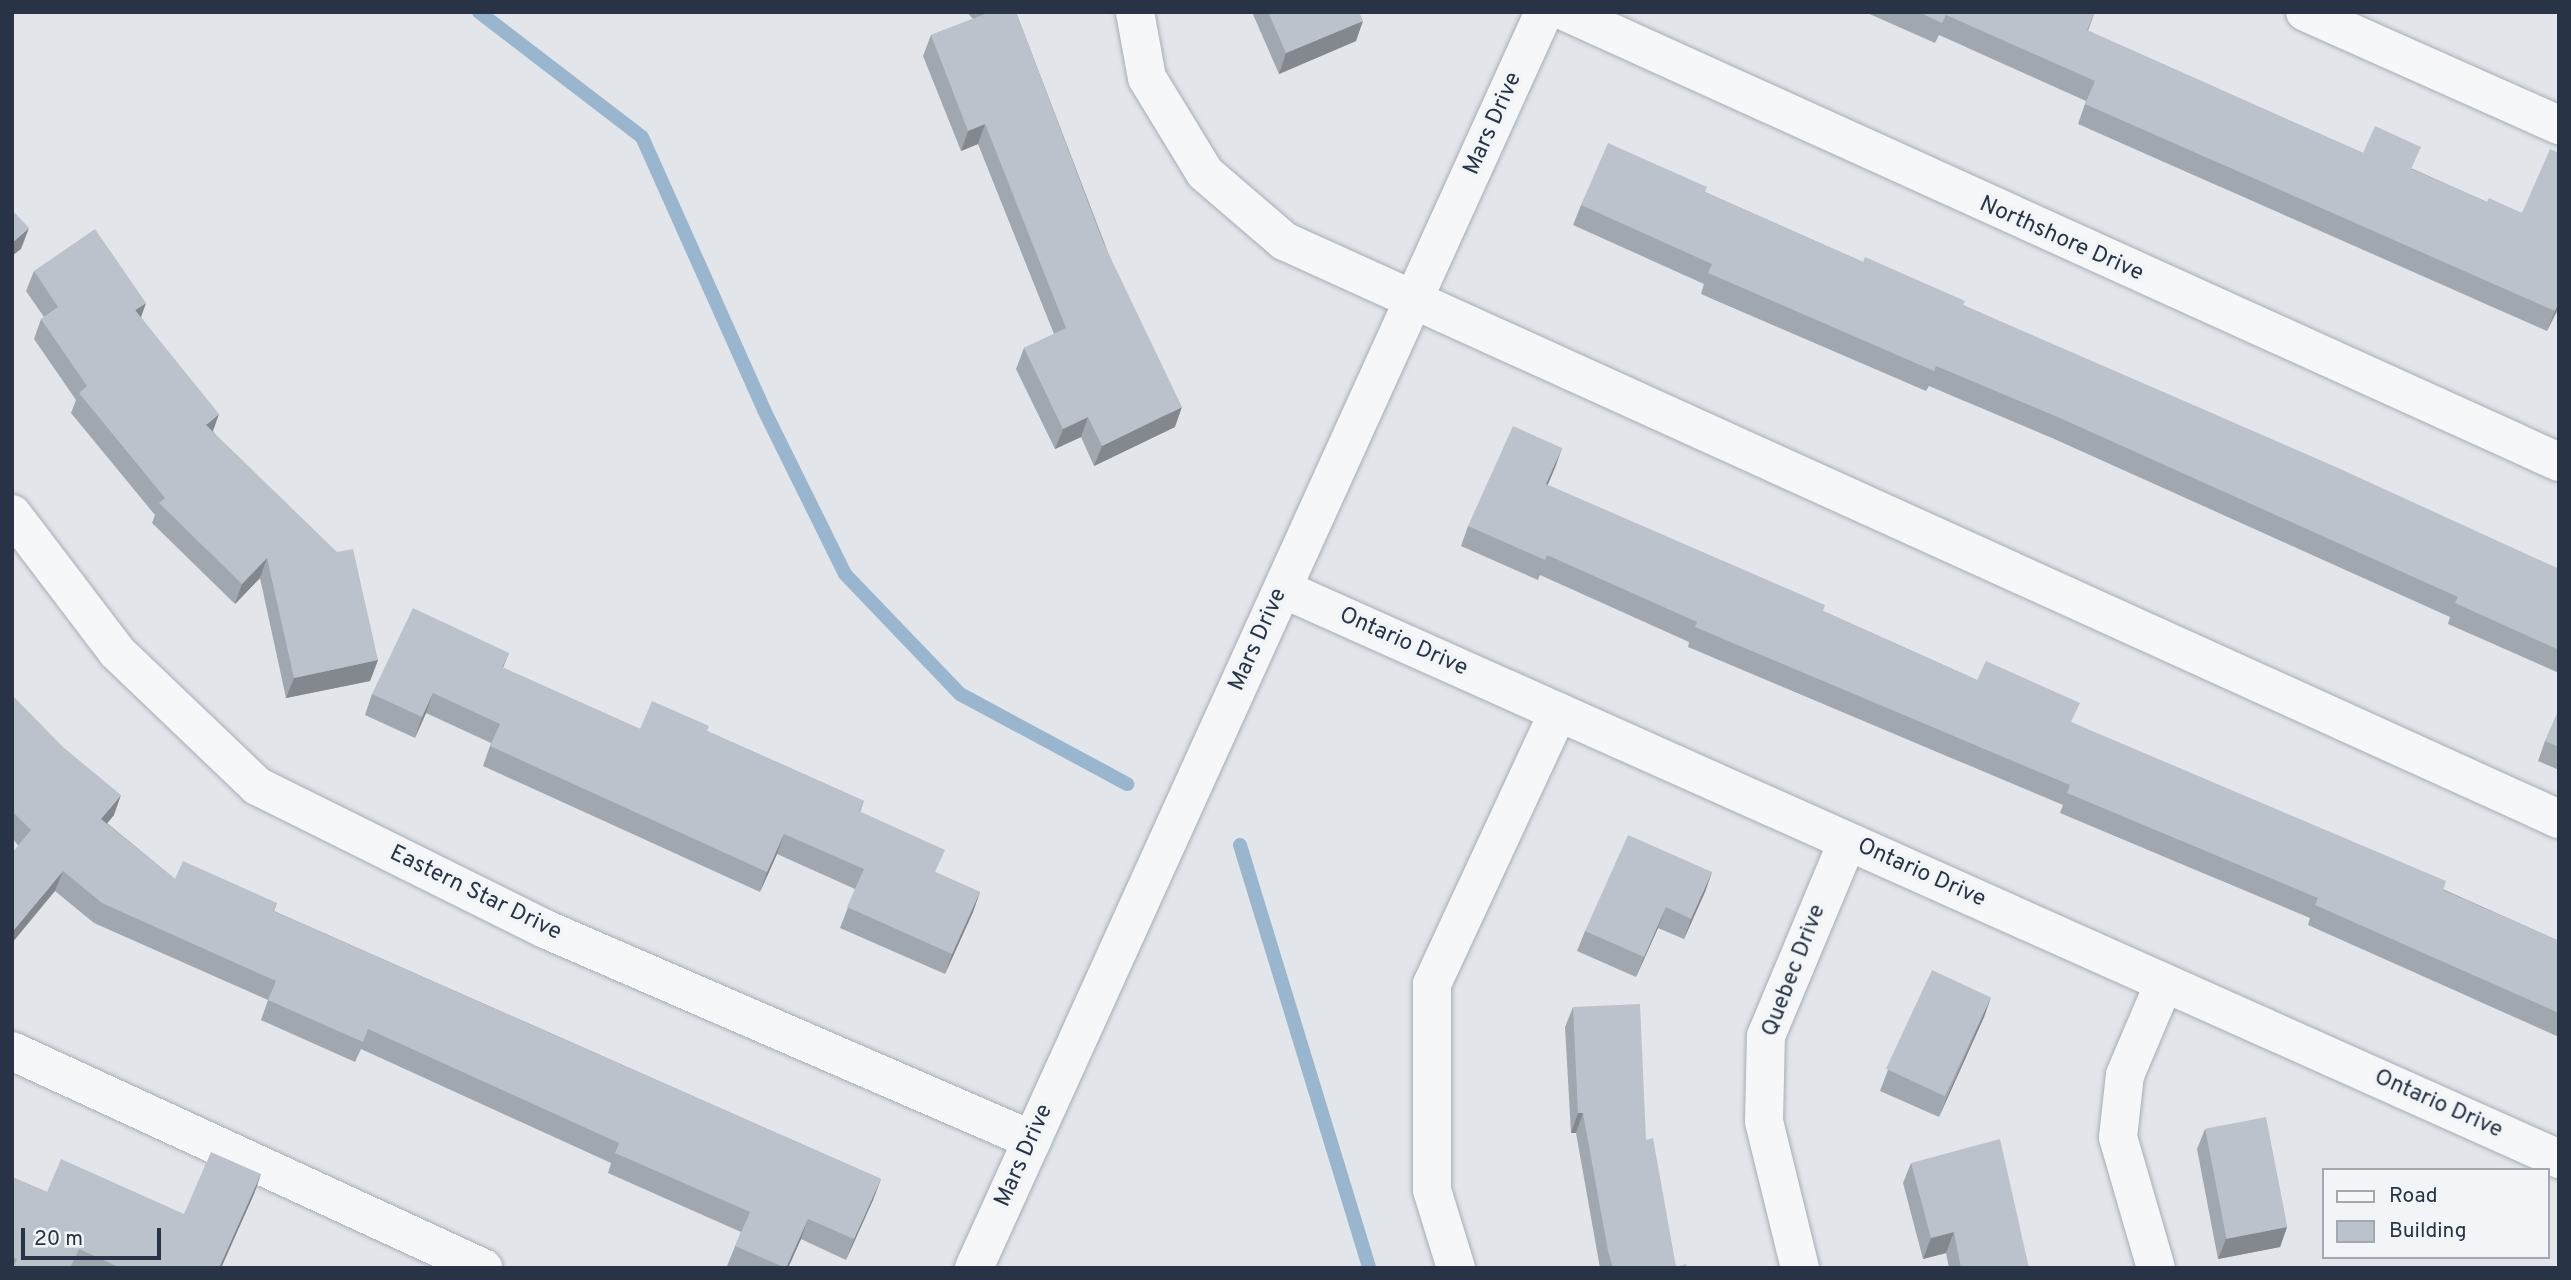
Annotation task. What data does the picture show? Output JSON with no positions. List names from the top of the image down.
{
  "streets": {
    "street": [
      "Mars Drive",
      "Northshore Drive",
      "Ontario Drive",
      "Eastern Star Drive",
      "Quebec Drive"
    ]
  },
  "crossings": [
    ["Mars Drive", "Ontario Drive"],
    ["Mars Drive", "Eastern Star Drive"],
    ["Ontario Drive", "Quebec Drive"]
  ],
  "legend": ["Road", "Building"],
  "scale_bar": "20 m"
}
